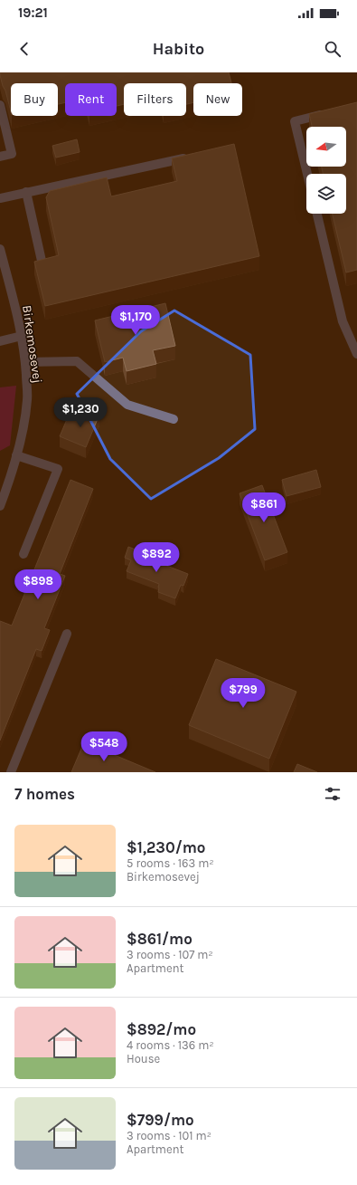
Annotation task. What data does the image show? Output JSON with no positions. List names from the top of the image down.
{
  "streets": {
    "street": ["Birkemosevej"]
  },
  "north": "left",
  "page": {
    "status": "19:21",
    "header": "Habito",
    "chip": [
      "Buy",
      "Rent",
      "Filters",
      "New"
    ],
    "price": [
      "$1,170",
      "$1,230",
      "$861",
      "$892",
      "$898",
      "$799",
      "$548"
    ],
    "heading": "7 homes",
    "list": [
      {
        "name": "$1,230/mo",
        "note": "5 rooms · 163 m² · Birkemosevej"
      },
      {
        "name": "$861/mo",
        "note": "3 rooms · 107 m² · Apartment"
      },
      {
        "name": "$892/mo",
        "note": "4 rooms · 136 m² · House"
      },
      {
        "name": "$799/mo",
        "note": "3 rooms · 101 m² · Apartment"
      }
    ]
  }
}
